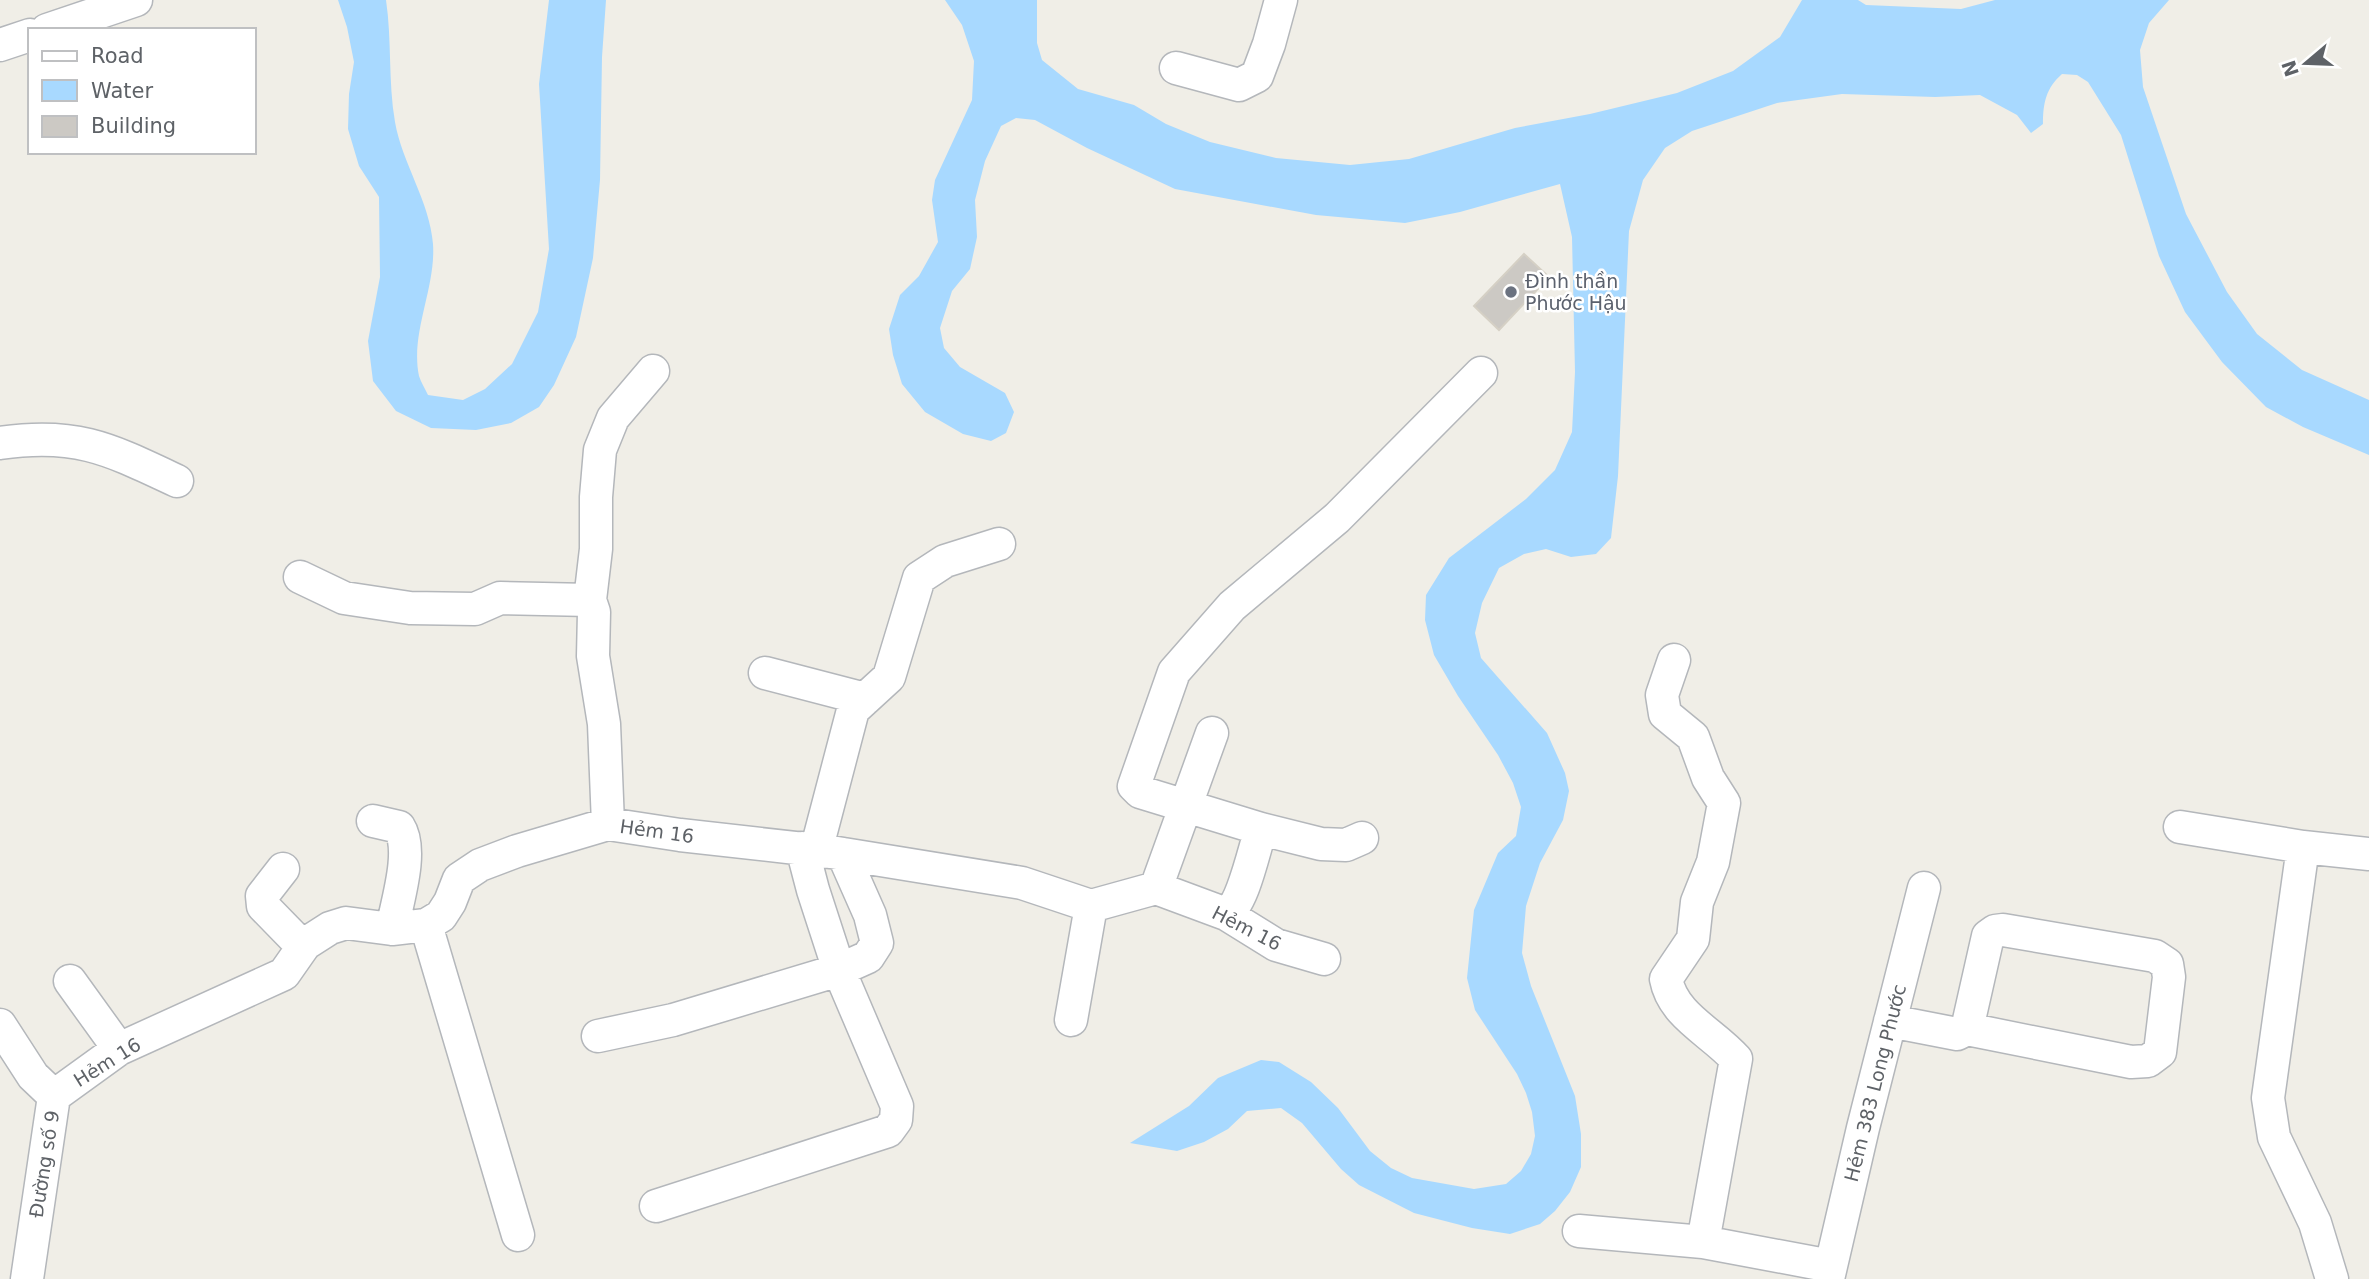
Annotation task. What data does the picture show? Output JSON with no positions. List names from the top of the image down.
{
  "streets": {
    "street": ["Hẻm 16", "Hẻm 383 Long Phước", "Đường số 9"]
  },
  "crossings": [
    ["Hẻm 16", "Đường số 9"]
  ],
  "places": ["Đình thần Phước Hậu"],
  "legend": ["Road", "Water", "Building"],
  "north": "left"
}
